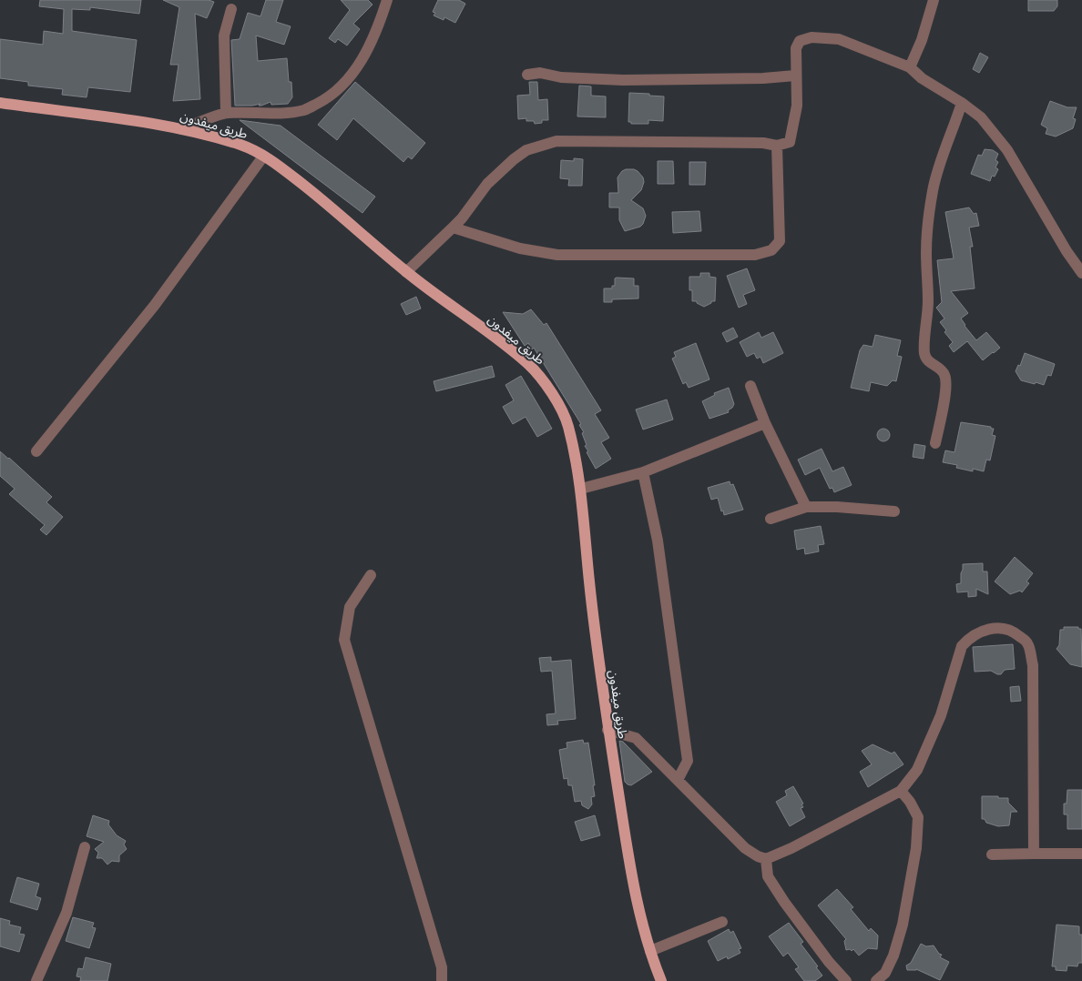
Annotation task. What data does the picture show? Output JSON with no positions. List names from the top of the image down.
{
  "streets": {
    "main road": ["طريق ميفدون"]
  }
}
